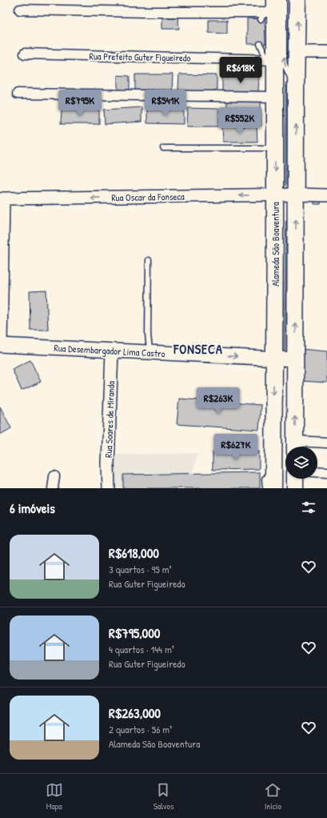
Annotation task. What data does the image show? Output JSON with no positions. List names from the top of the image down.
{
  "streets": {
    "highway": ["Alameda São Boaventura"],
    "main road": ["Rua Desembargador Lima Castro"],
    "street": ["Rua Prefeito Guter Figueiredo", "Rua Oscar da Fonseca", "Rua Soares de Miranda"]
  },
  "crossings": [
    ["Rua Prefeito Guter Figueiredo", "Alameda São Boaventura"],
    ["Rua Oscar da Fonseca", "Alameda São Boaventura"],
    ["Alameda São Boaventura", "Rua Desembargador Lima Castro"],
    ["Rua Desembargador Lima Castro", "Rua Soares de Miranda"]
  ],
  "one_way": ["Rua Desembargador Lima Castro"],
  "districts": ["FONSECA"],
  "page": {
    "price": [
      "R$618K",
      "R$795K",
      "R$541K",
      "R$552K",
      "R$263K",
      "R$627K"
    ],
    "heading": "6 imóveis",
    "list": [
      {
        "name": "R$618,000",
        "note": "3 quartos · 95 m² · Rua Guter Figueiredo"
      },
      {
        "name": "R$795,000",
        "note": "4 quartos · 144 m² · Rua Guter Figueiredo"
      },
      {
        "name": "R$263,000",
        "note": "2 quartos · 56 m² · Alameda São Boaventura"
      }
    ],
    "tabs": ["Mapa", "Salvos", "Início"]
  }
}
